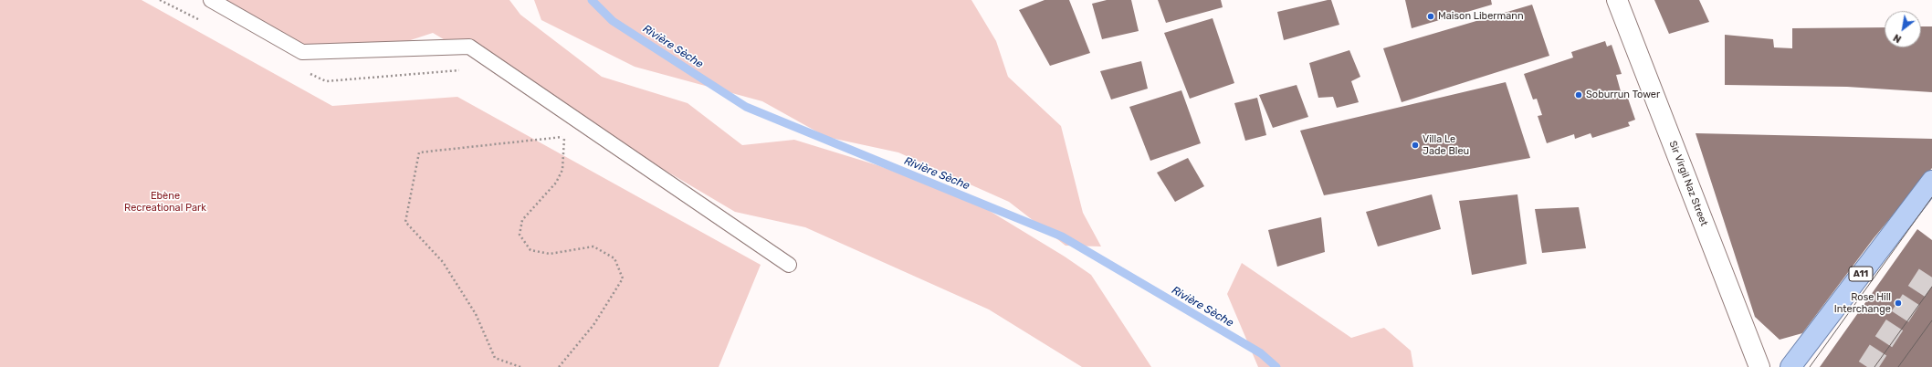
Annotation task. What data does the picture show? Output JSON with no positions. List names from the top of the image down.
{
  "streets": {
    "main road": ["A11"],
    "street": ["Sir Virgil Naz Street"]
  },
  "water": ["Rivière Sèche"],
  "parks": ["Ebène Recreational Park"],
  "places": [
    "Maison Libermann",
    "Soburrun Tower",
    "Villa Le Jade Bleu",
    "Rose Hill Interchange"
  ],
  "north": "bottom left"
}
